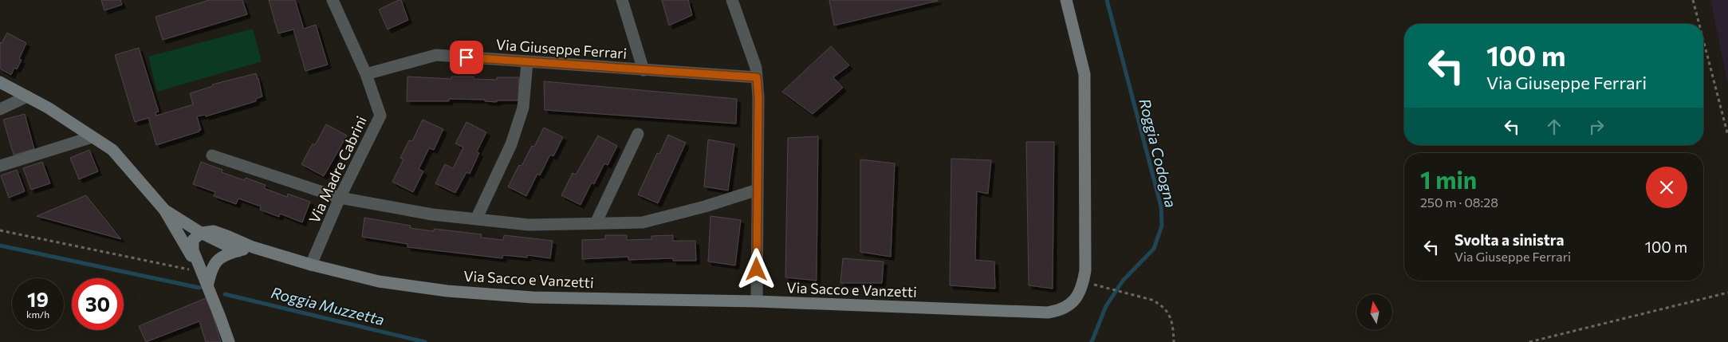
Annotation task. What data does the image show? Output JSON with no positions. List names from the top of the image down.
{
  "streets": {
    "street": ["Via Giuseppe Ferrari", "Via Madre Cabrini", "Via Sacco e Vanzetti"]
  },
  "crossings": [
    ["Via Giuseppe Ferrari", "Via Madre Cabrini"],
    ["Via Madre Cabrini", "Via Sacco e Vanzetti"]
  ],
  "water": ["Roggia Codogna", "Roggia Muzzetta"],
  "north": "top",
  "page": {
    "turn": ["100 m", "Via Giuseppe Ferrari"],
    "heading": ["1 min", "250 m · 08:28"],
    "list": [
      {
        "name": "Svolta a sinistra",
        "note": "Via Giuseppe Ferrari",
        "value": "100 m"
      }
    ],
    "speed": "19 km/h",
    "limit": "30"
  }
}
